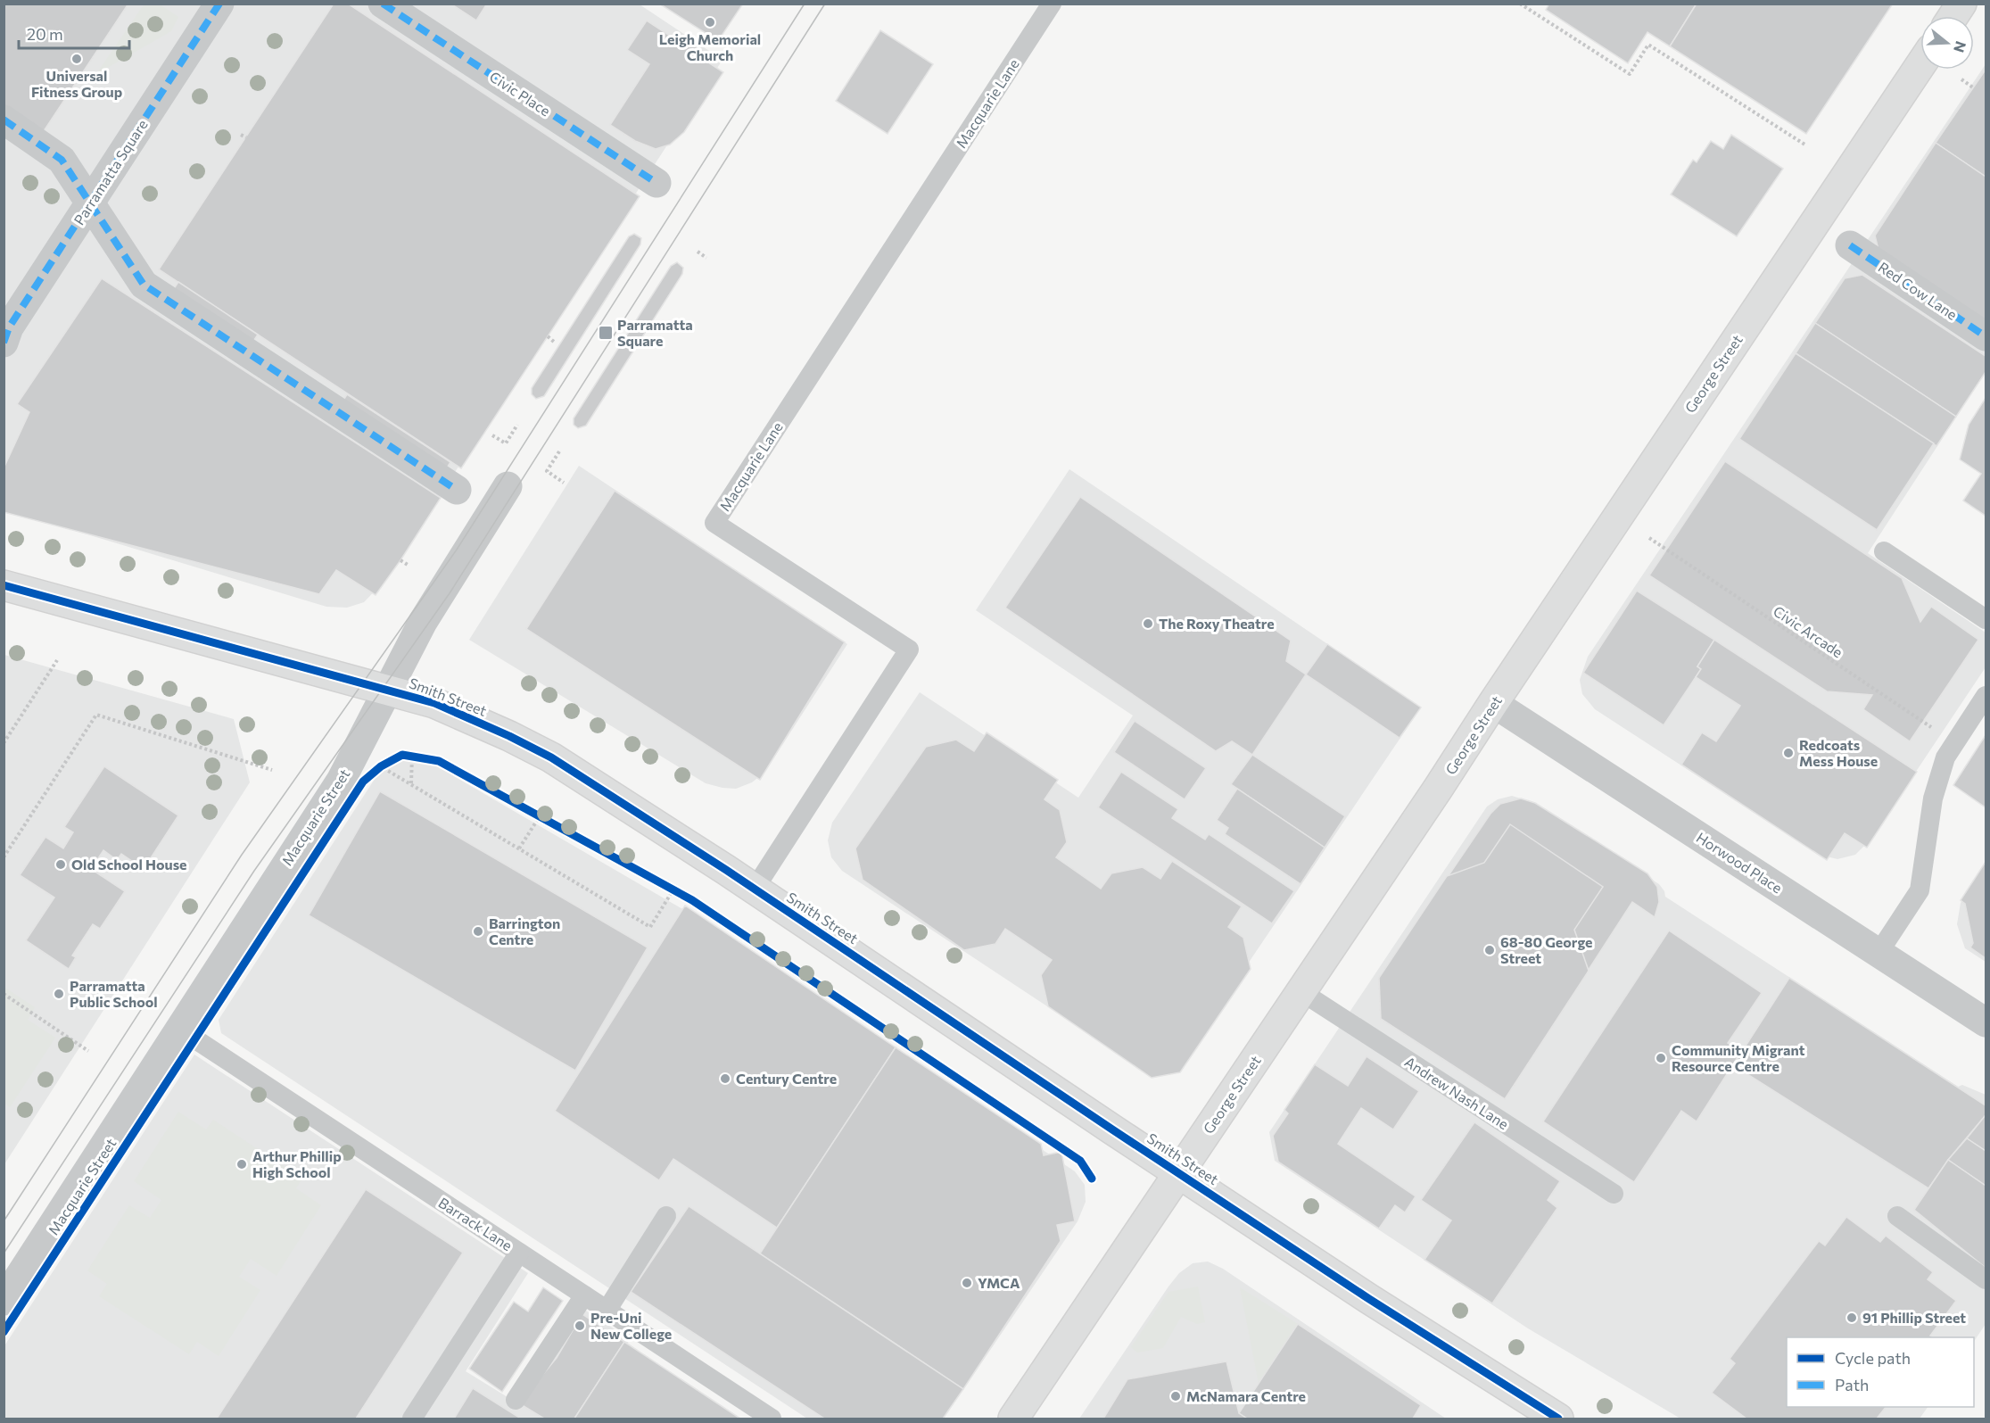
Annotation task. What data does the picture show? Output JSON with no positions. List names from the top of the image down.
{
  "streets": {
    "street": [
      "Civic Place",
      "Parramatta Square",
      "Red Cow Lane",
      "George Street",
      "Smith Street",
      "Macquarie Street",
      "Horwood Place"
    ],
    "lane": ["Macquarie Lane", "Andrew Nash Lane", "Barrack Lane"],
    "path": ["Civic Arcade"]
  },
  "crossings": [
    ["Macquarie Lane", "Smith Street"],
    ["George Street", "Smith Street"],
    ["George Street", "Horwood Place"],
    ["George Street", "Andrew Nash Lane"],
    ["Smith Street", "Macquarie Street"],
    ["Macquarie Street", "Barrack Lane"]
  ],
  "places": {
    "other": [
      "Leigh Memorial Church",
      "Universal Fitness Group",
      "The Roxy Theatre",
      "Redcoats Mess House",
      "Old School House",
      "Barrington Centre",
      "68-80 George Street",
      "Parramatta Public School",
      "Community Migrant Resource Centre",
      "Century Centre",
      "Arthur Phillip High School",
      "YMCA",
      "91 Phillip Street",
      "Pre-Uni New College",
      "McNamara Centre"
    ],
    "transit": ["Parramatta Square"]
  },
  "legend": ["Cycle path", "Path"],
  "scale_bar": "20 m",
  "north": "right"
}
